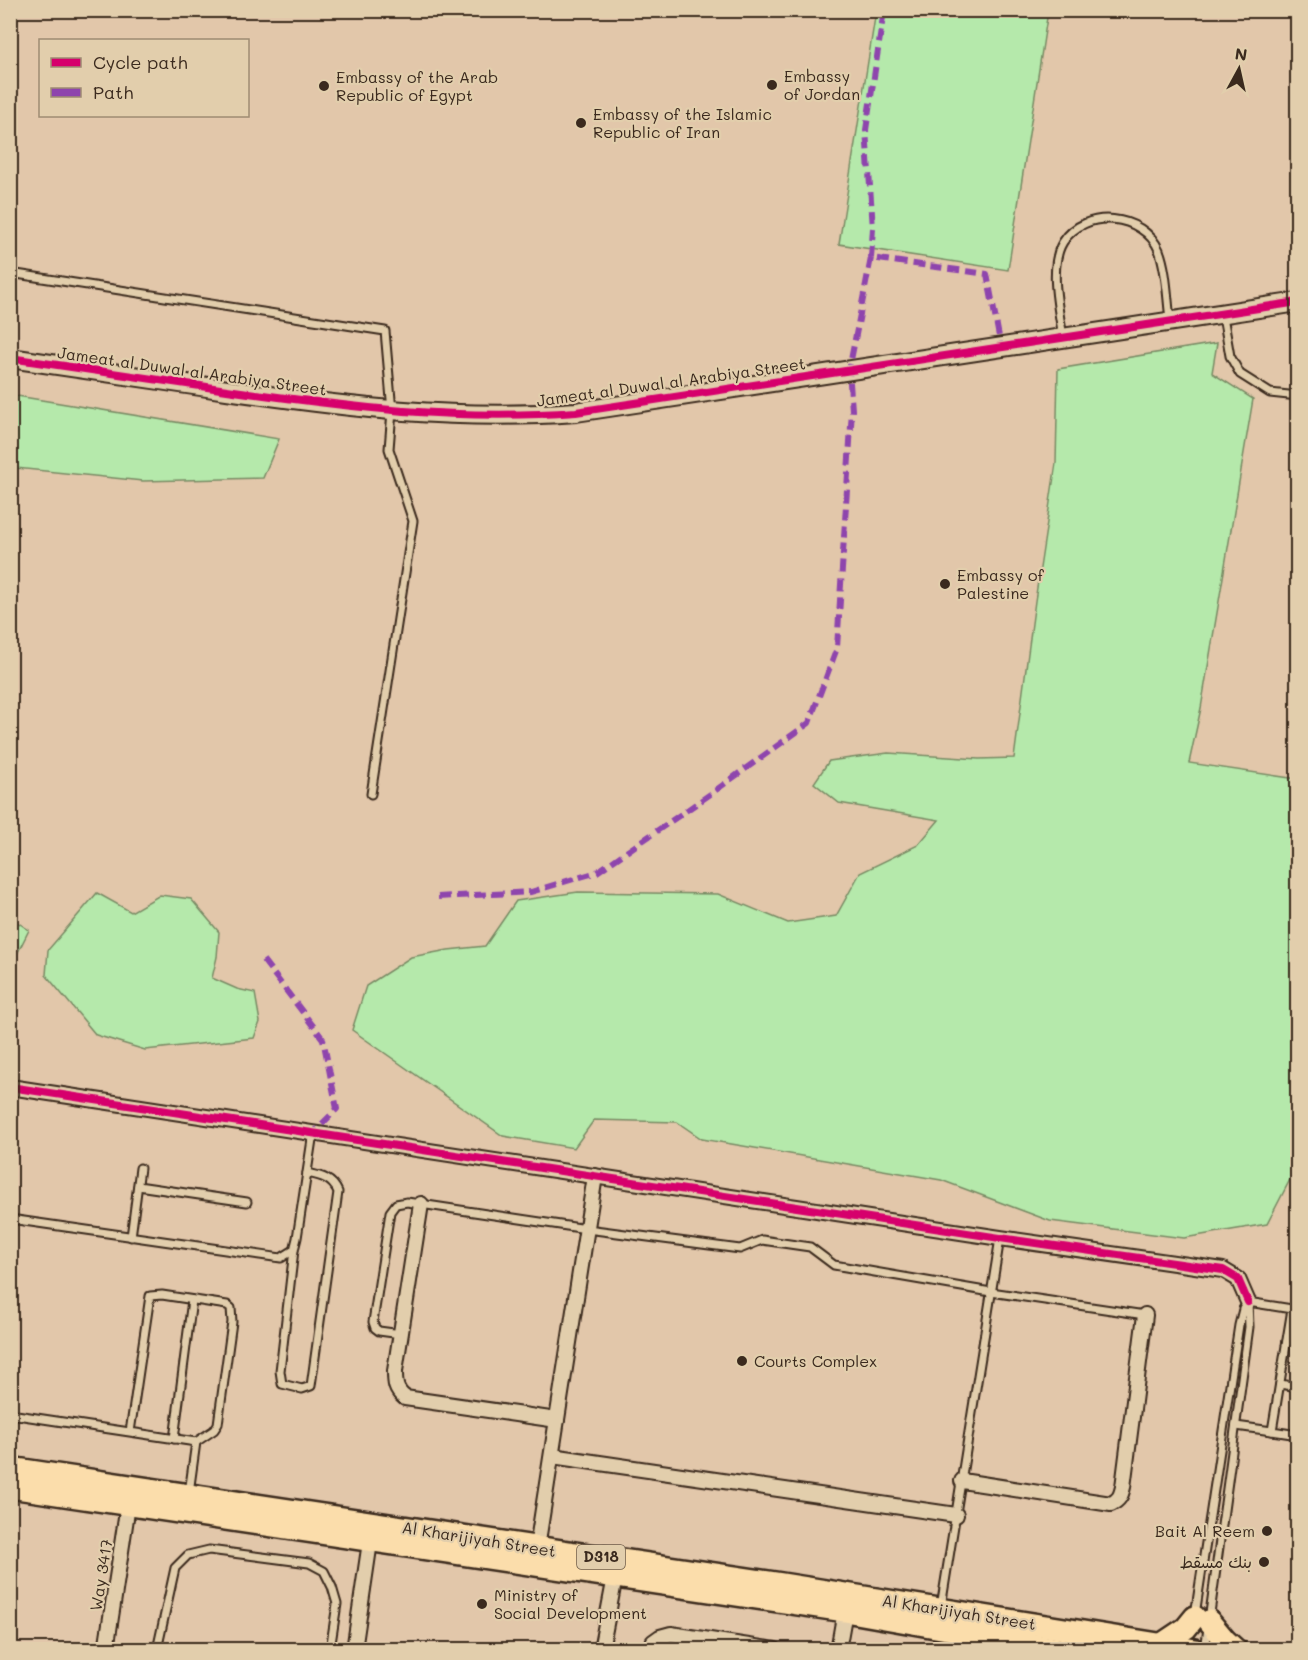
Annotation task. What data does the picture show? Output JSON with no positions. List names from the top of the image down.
{
  "streets": {
    "main road": ["Al Kharijiyah Street", "D318"],
    "street": ["Jameat al Duwal al Arabiya Street", "Way 3417"]
  },
  "crossings": [
    ["Al Kharijiyah Street", "Way 3417"]
  ],
  "places": [
    "Embassy of Jordan",
    "Embassy of the Arab Republic of Egypt",
    "Embassy of the Islamic Republic of Iran",
    "Embassy of Palestine",
    "Courts Complex",
    "Bait Al Reem",
    "بنك مسقط",
    "Ministry of Social Development"
  ],
  "legend": ["Cycle path", "Path"],
  "north": "top"
}
